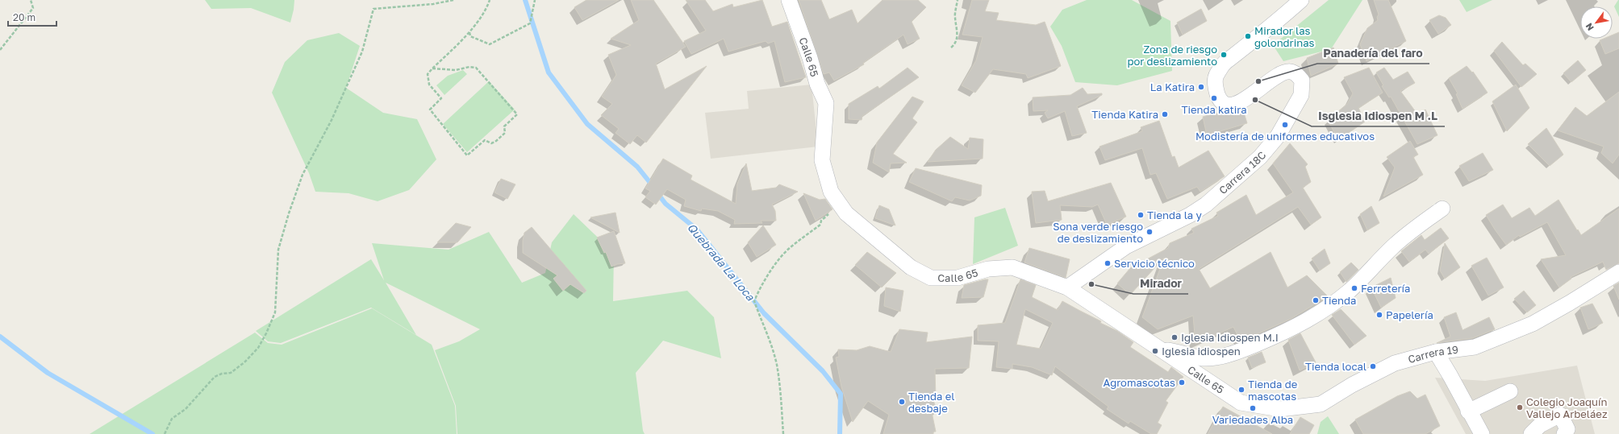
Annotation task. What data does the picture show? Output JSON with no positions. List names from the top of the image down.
{
  "streets": {
    "street": ["Calle 65", "Carrera 18C", "Carrera 19"]
  },
  "crossings": [
    ["Calle 65", "Carrera 18C"],
    ["Calle 65", "Carrera 19"]
  ],
  "water": ["Quebrada La Loca"],
  "places": [
    "Mirador las golondrinas",
    "Zona de riesgo por deslizamiento",
    "Panadería del faro",
    "La Katira",
    "Tienda katira",
    "Isglesia Idiospen M .L",
    "Tienda Katira",
    "Modistería de uniformes educativos",
    "Tienda la y",
    "Sona verde riesgo de deslizamiento",
    "Servicio técnico",
    "Mirador",
    "Ferretería",
    "Tienda",
    "Papelería",
    "Iglesia Idiospen M.I",
    "Iglesia idiospen",
    "Tienda local",
    "Agromascotas",
    "Tienda de mascotas",
    "Tienda el desbaje",
    "Colegio Joaquín Vallejo Arbeláez",
    "Variedades Alba"
  ],
  "scale_bar": "20 m",
  "north": "bottom left"
}
